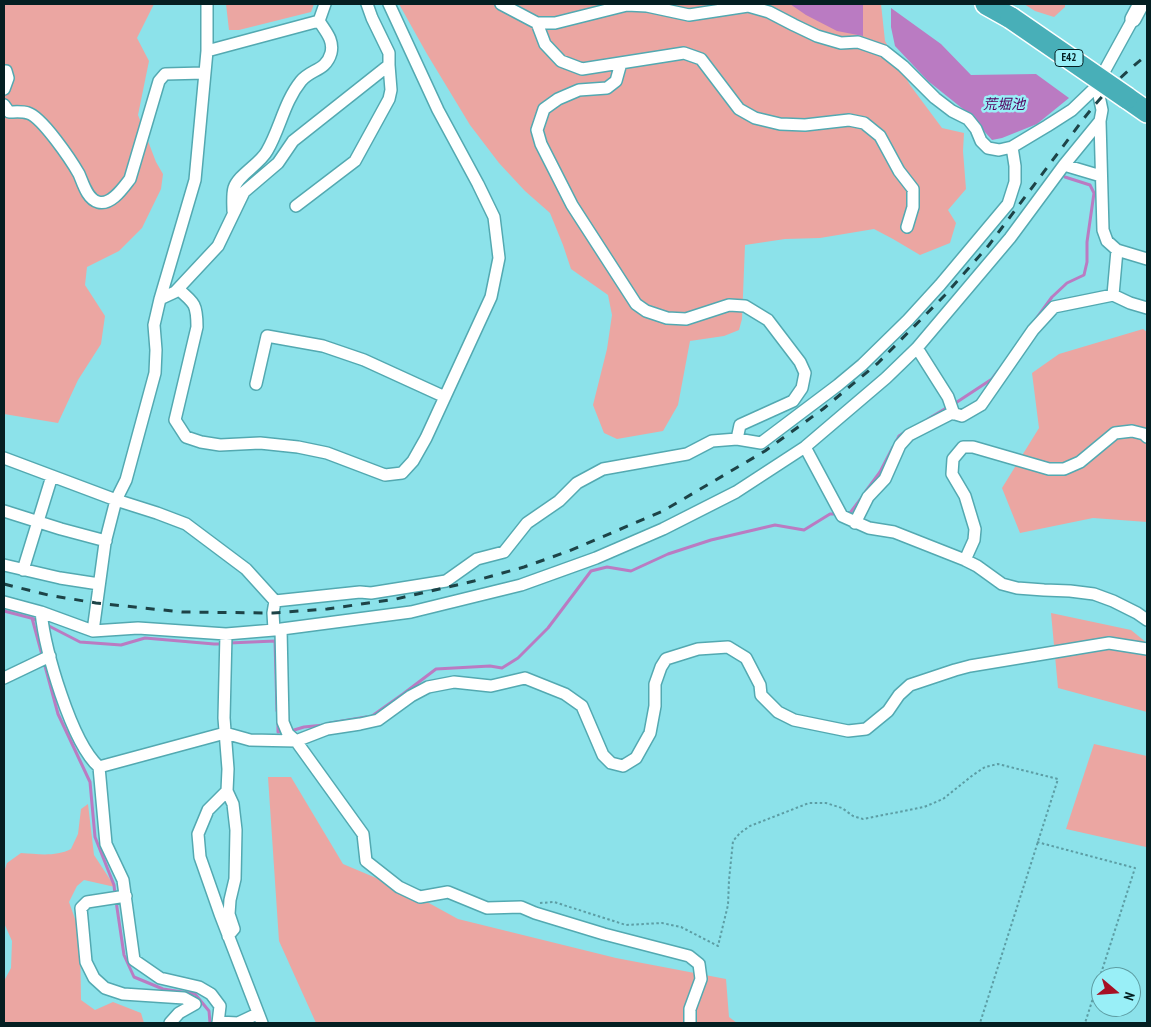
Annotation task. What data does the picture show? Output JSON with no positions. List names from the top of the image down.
{
  "streets": {
    "highway": ["E42"]
  },
  "water": ["荒堀池"],
  "north": "right"
}
